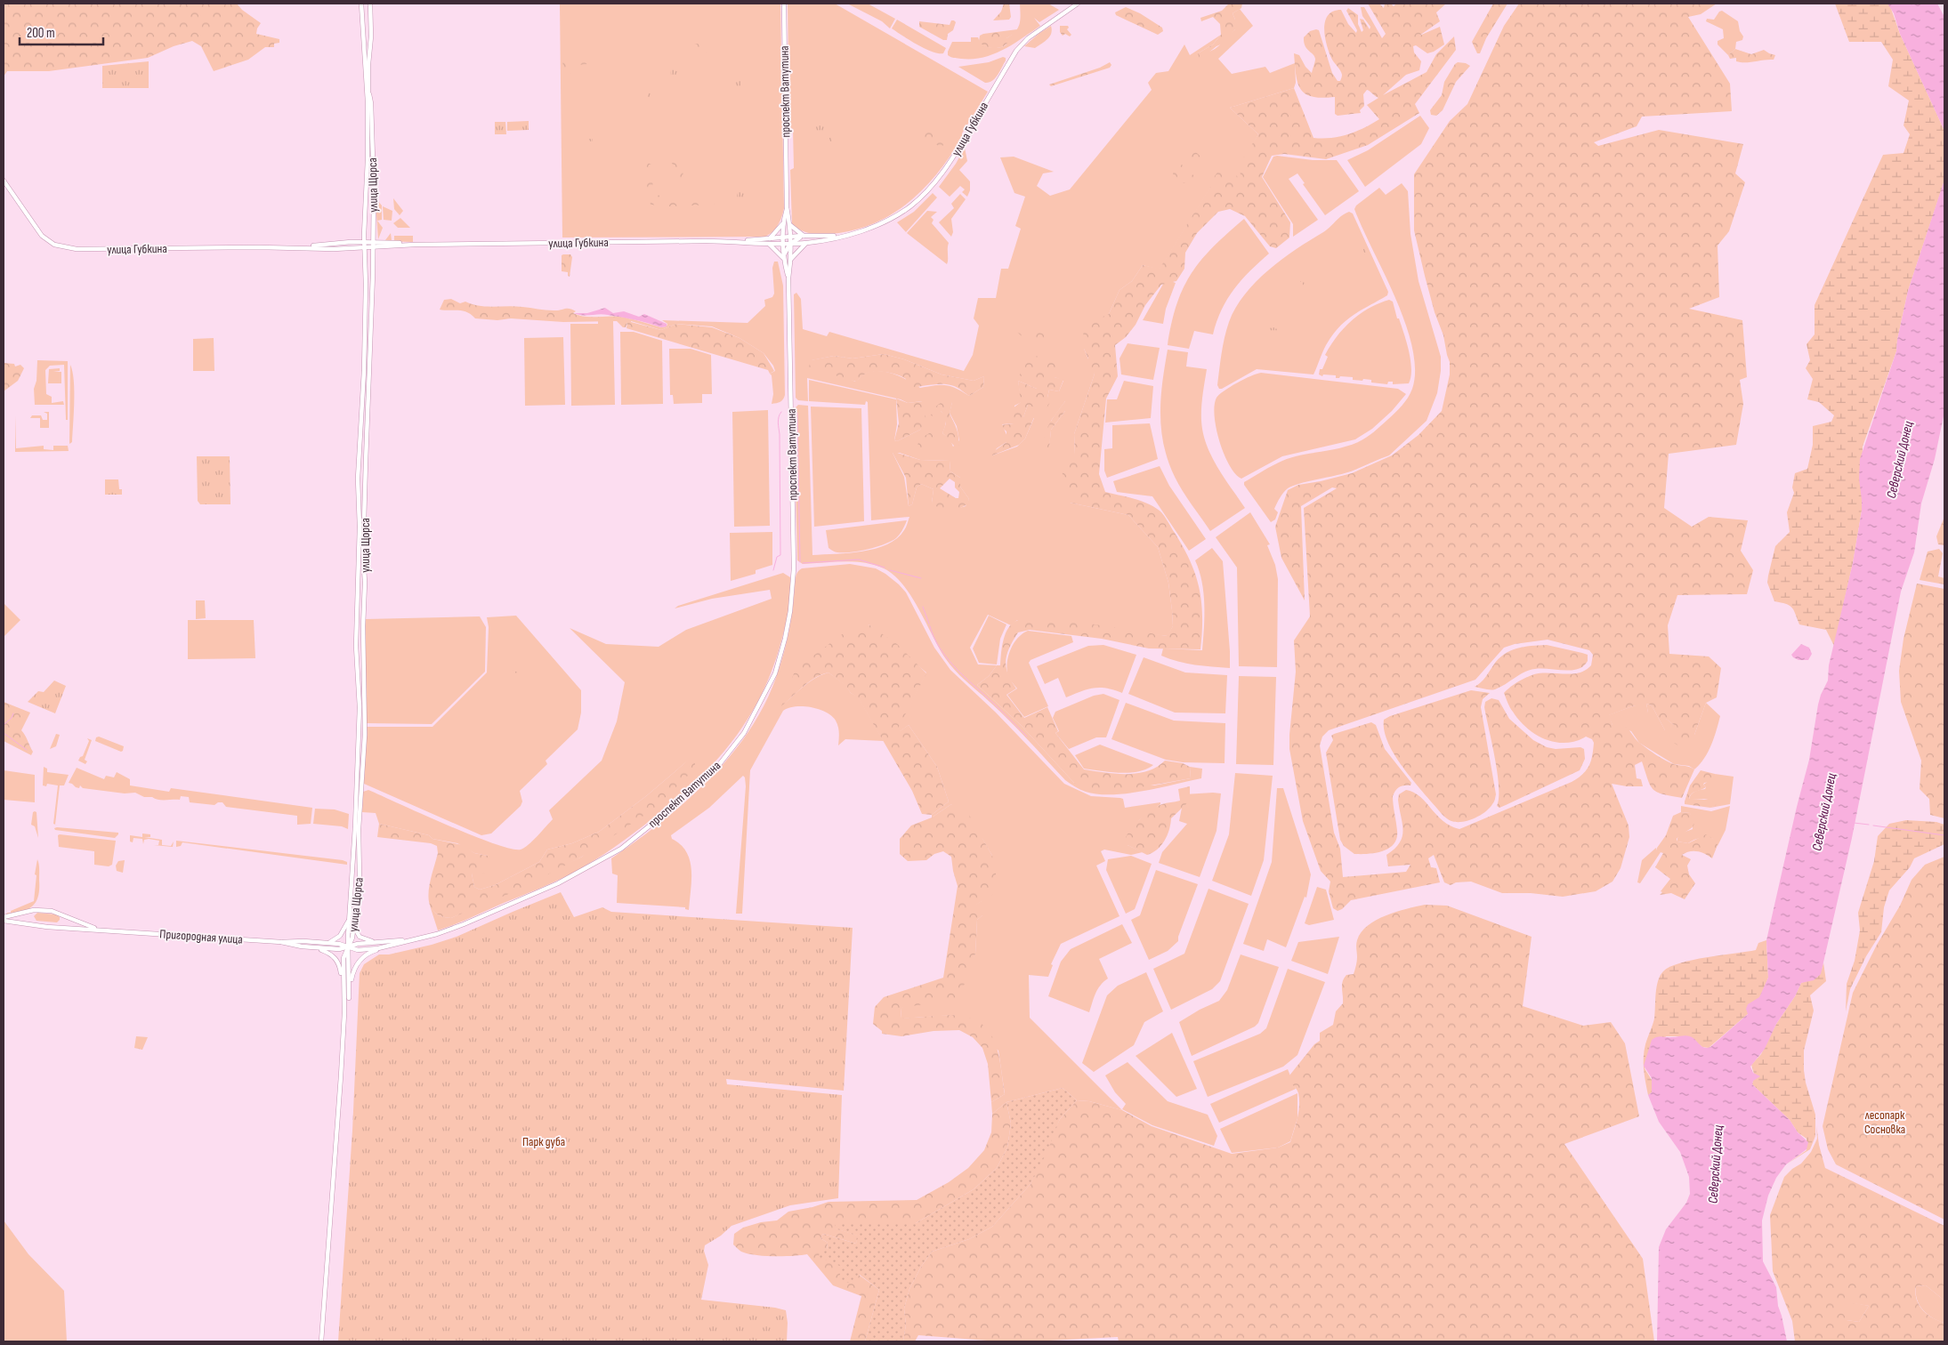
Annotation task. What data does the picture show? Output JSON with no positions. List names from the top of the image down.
{
  "streets": {
    "main road": [
      "проспект Ватутина",
      "улица Губкина",
      "улица Щорса",
      "Пригородная улица"
    ]
  },
  "crossings": [
    ["проспект Ватутина", "улица Губкина"],
    ["проспект Ватутина", "улица Щорса"],
    ["проспект Ватутина", "Пригородная улица"],
    ["улица Губкина", "улица Щорса"]
  ],
  "water": ["Северский Донец"],
  "parks": ["лесопарк Сосновка", "Парк дуба"],
  "scale_bar": "200 m"
}
